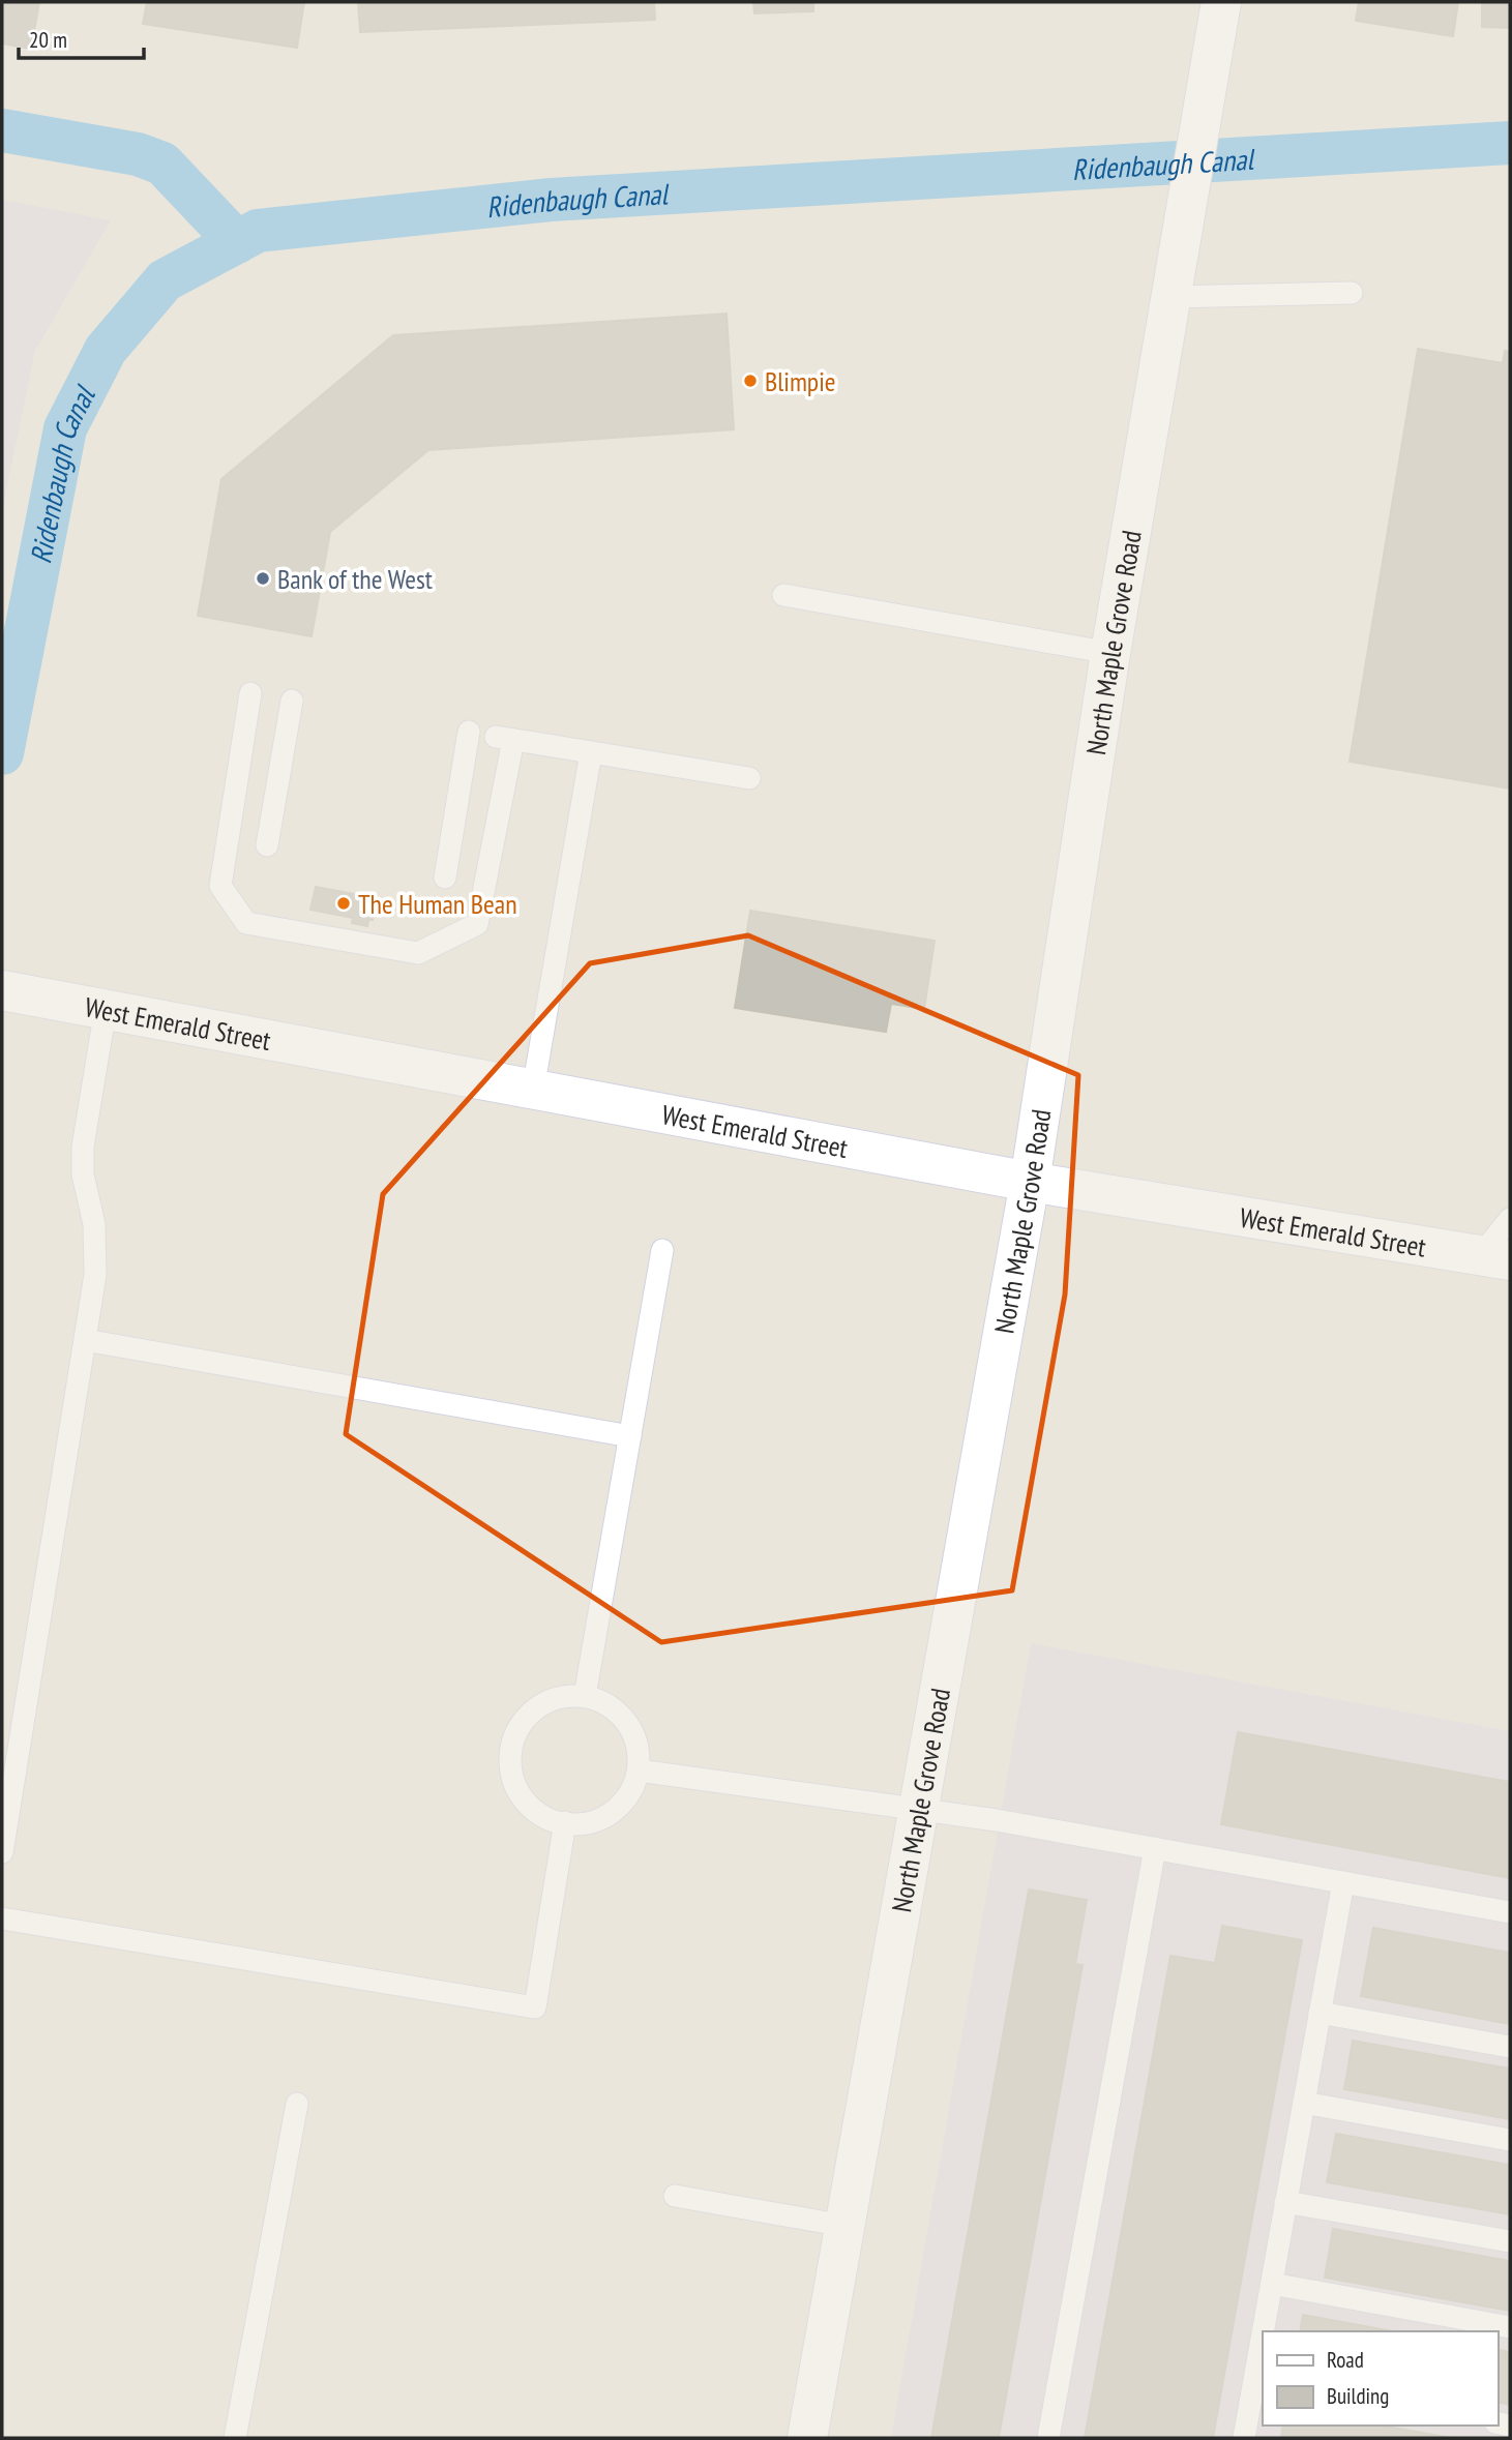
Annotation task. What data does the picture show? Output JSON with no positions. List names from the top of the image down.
{
  "streets": {
    "main road": ["North Maple Grove Road", "West Emerald Street"]
  },
  "crossings": [
    ["North Maple Grove Road", "West Emerald Street"]
  ],
  "water": ["Ridenbaugh Canal"],
  "places": ["Blimpie", "Bank of the West", "The Human Bean"],
  "legend": ["Road", "Building"],
  "scale_bar": "20 m"
}
